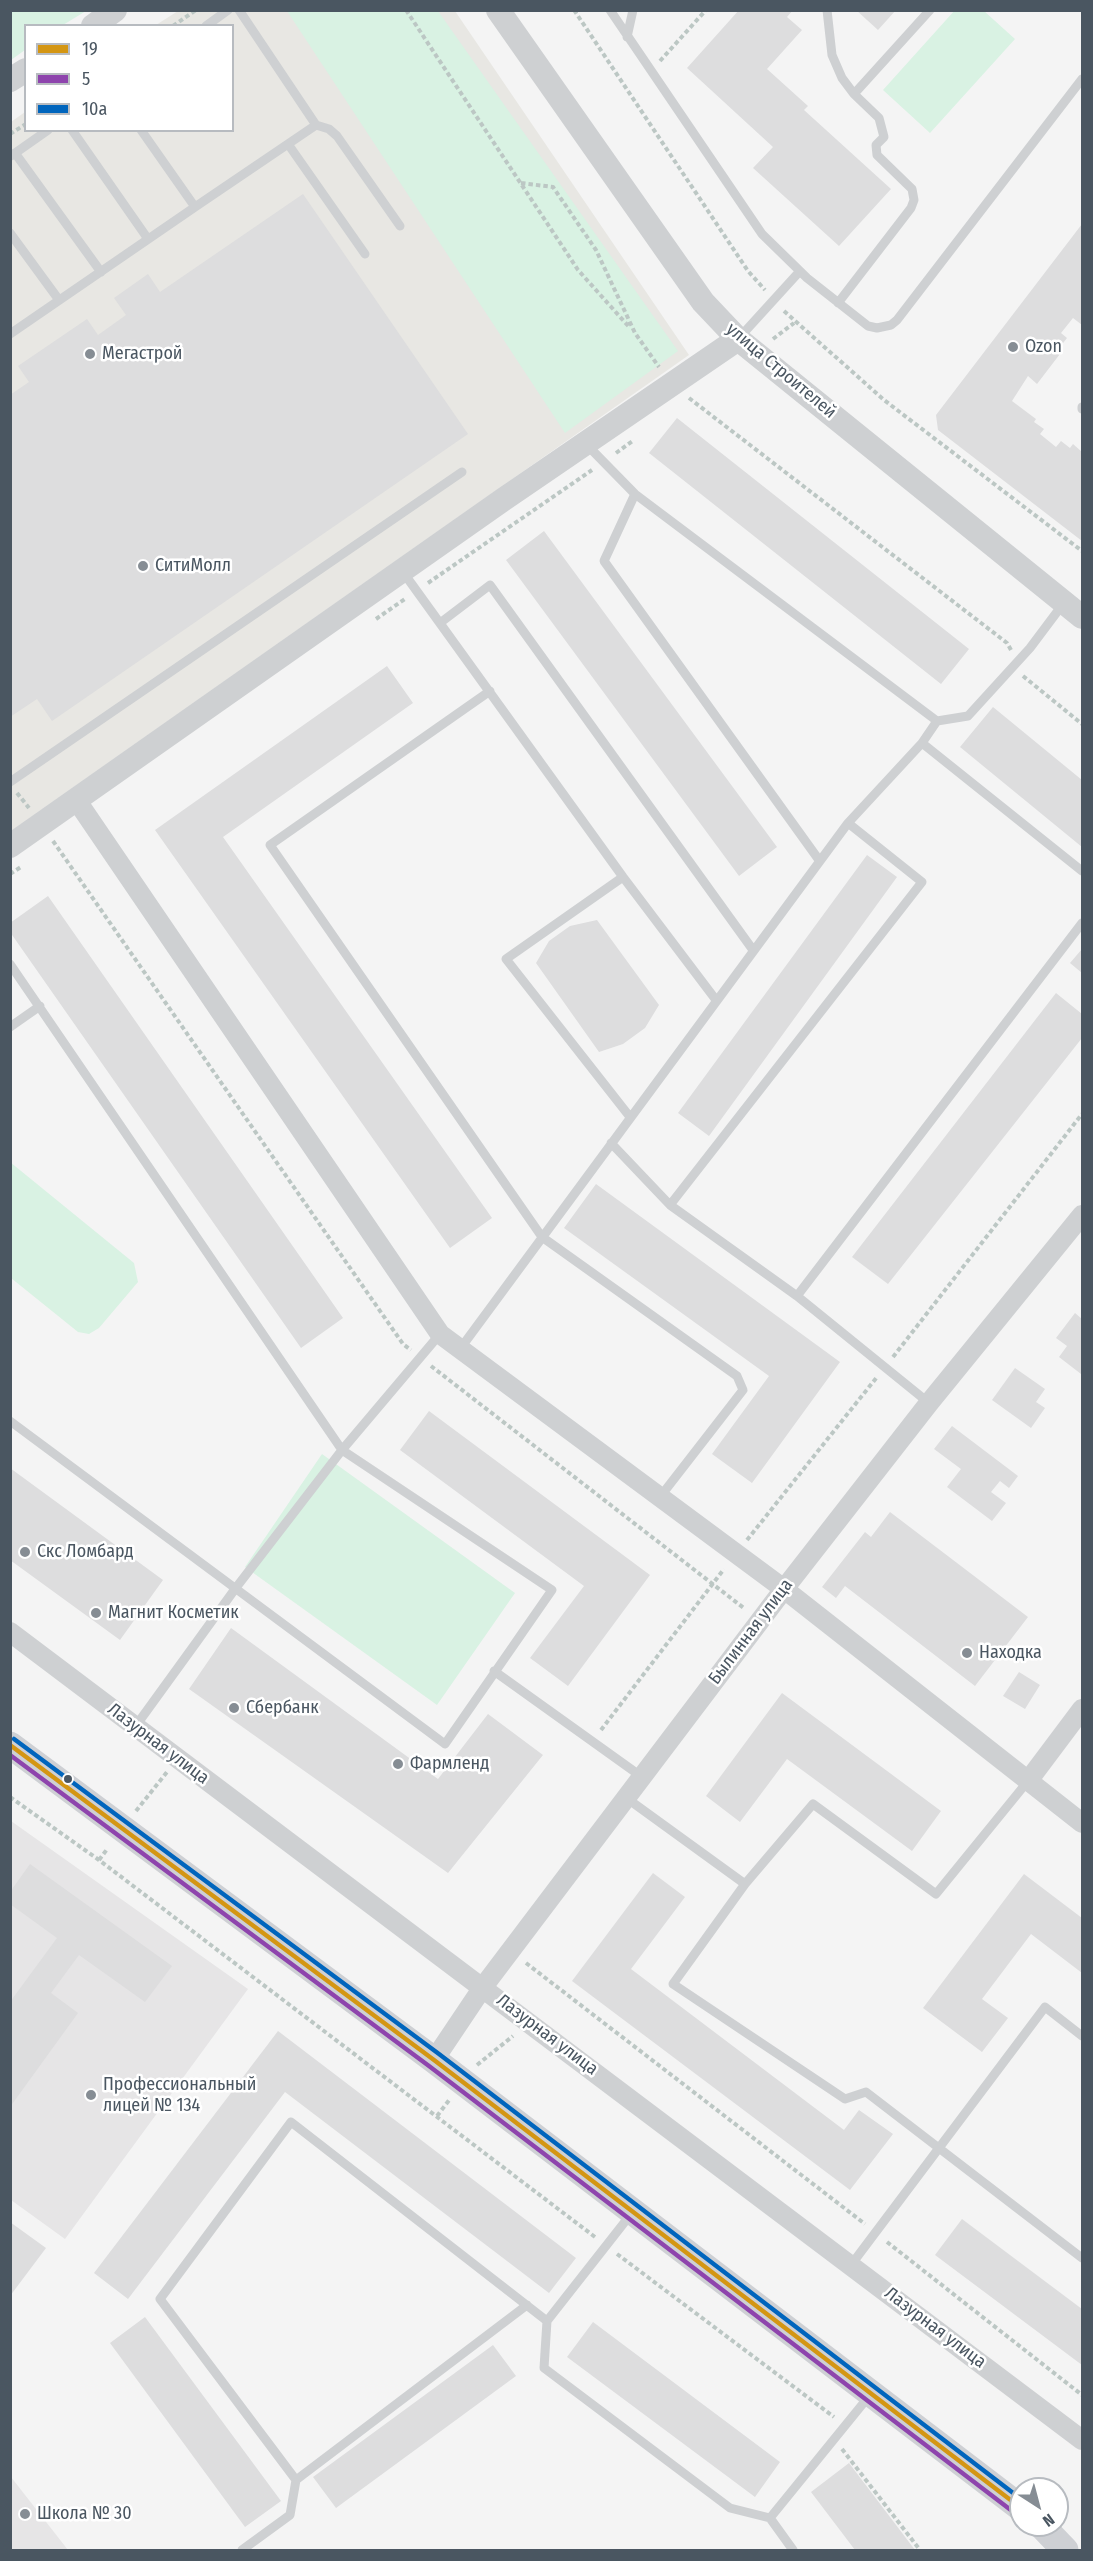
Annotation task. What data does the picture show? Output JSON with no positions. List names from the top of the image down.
{
  "streets": {
    "street": ["улица Строителей", "Былинная улица", "Лазурная улица"]
  },
  "crossings": [
    ["Былинная улица", "Лазурная улица"]
  ],
  "places": [
    "Ozon",
    "Мегастрой",
    "СитиМолл",
    "Скс Ломбард",
    "Магнит Косметик",
    "Находка",
    "Сбербанк",
    "Фармленд",
    "Профессиональный лицей № 134",
    "Школа № 30"
  ],
  "lines": ["transit line 10а", "transit line 19", "transit line 5"],
  "legend": ["19", "5", "10а"],
  "north": "bottom right"
}
